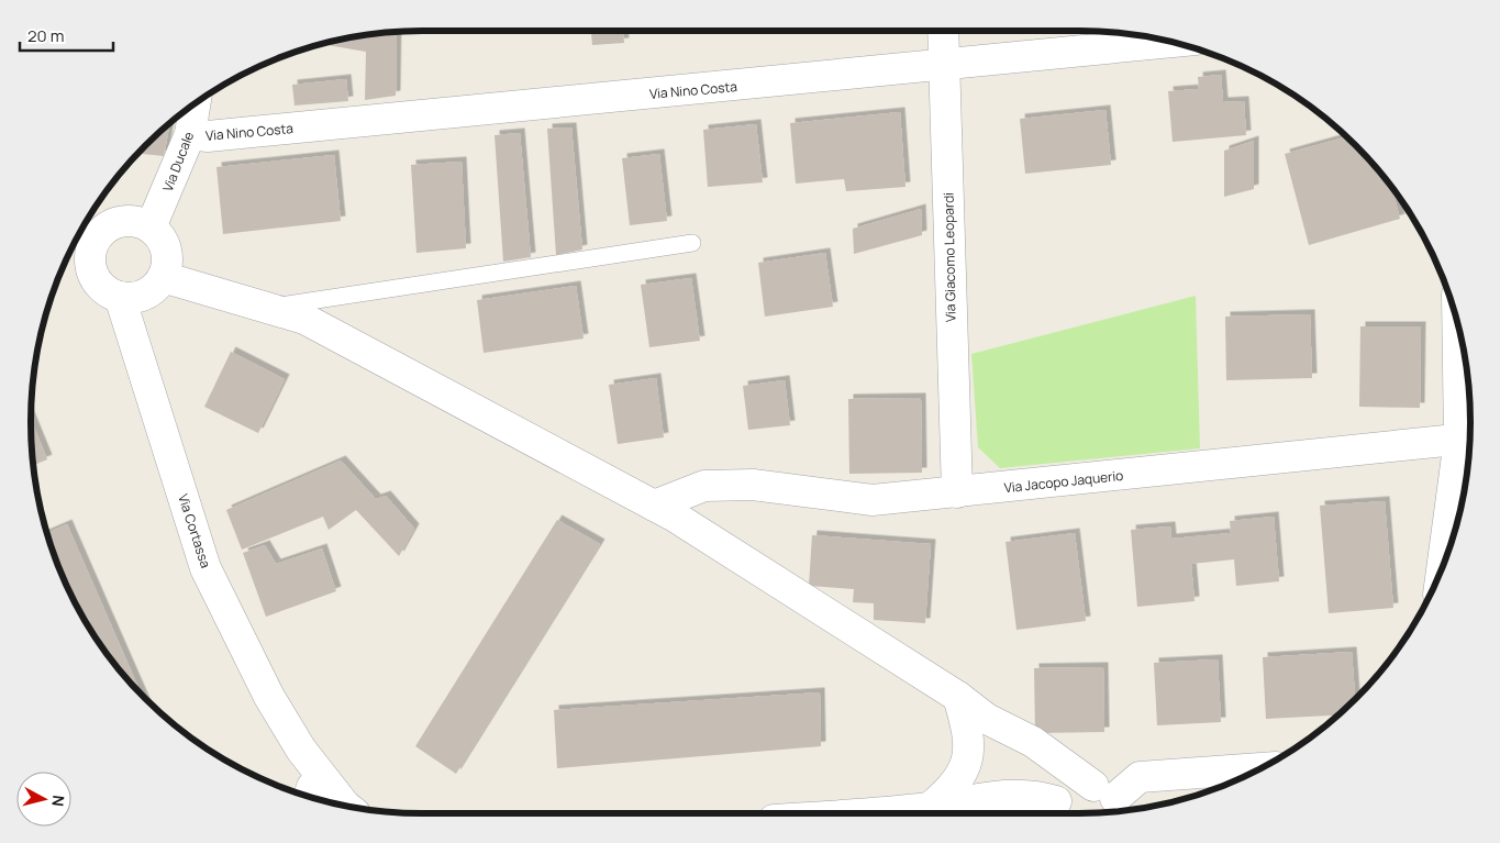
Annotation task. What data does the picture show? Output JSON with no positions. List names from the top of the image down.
{
  "streets": {
    "street": [
      "Via Nino Costa",
      "Via Ducale",
      "Via Giacomo Leopardi",
      "Via Jacopo Jaquerio",
      "Via Cortassa"
    ]
  },
  "crossings": [
    ["Via Nino Costa", "Via Ducale"],
    ["Via Nino Costa", "Via Giacomo Leopardi"],
    ["Via Ducale", "Via Cortassa"],
    ["Via Giacomo Leopardi", "Via Jacopo Jaquerio"]
  ],
  "scale_bar": "20 m",
  "north": "right"
}
